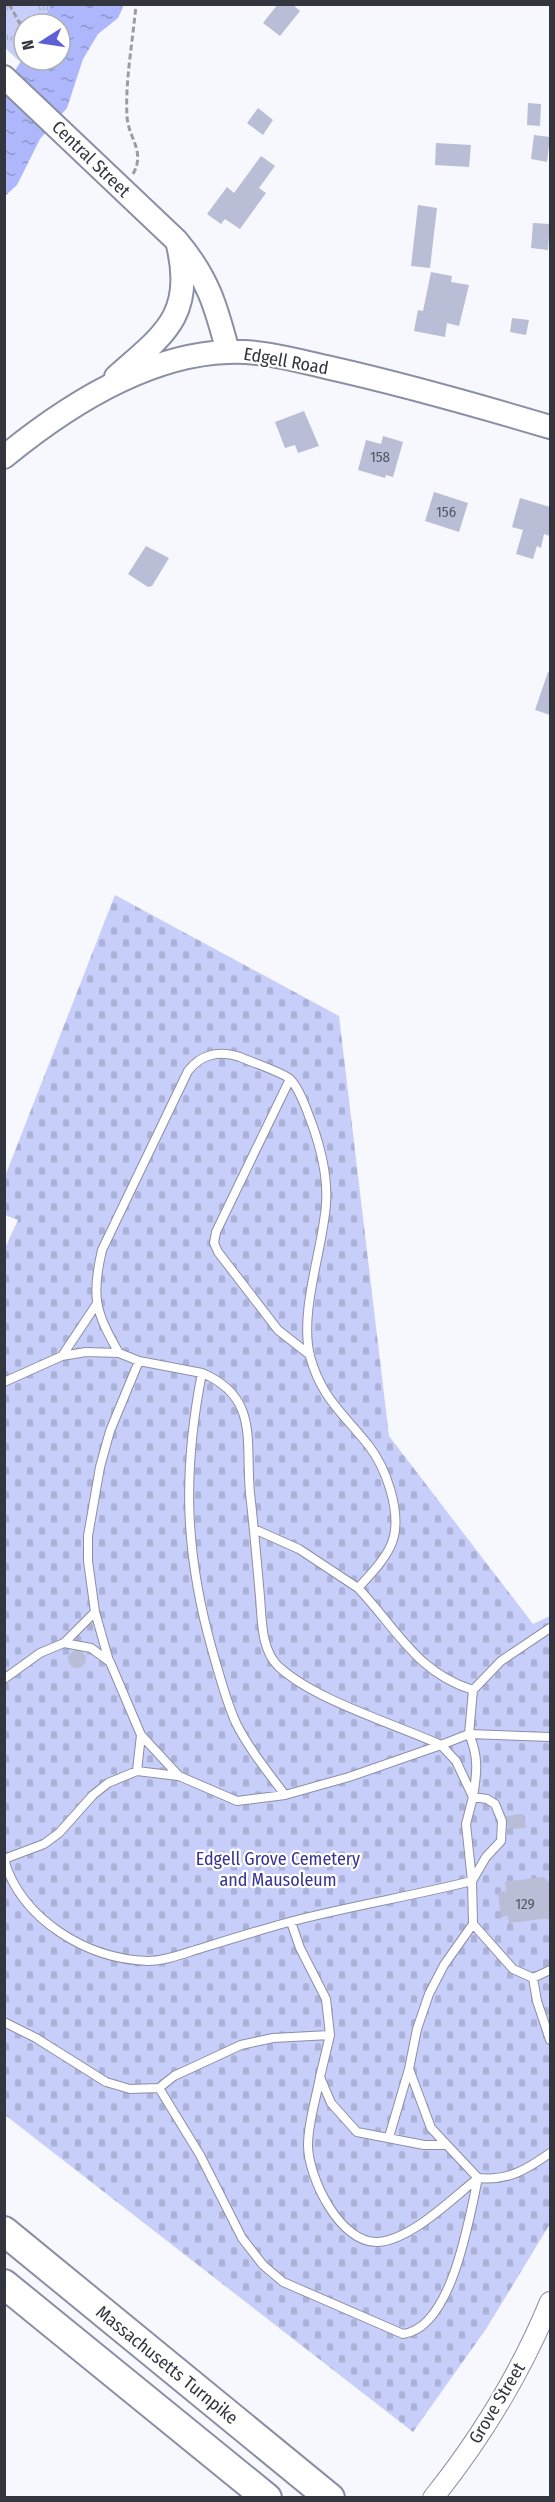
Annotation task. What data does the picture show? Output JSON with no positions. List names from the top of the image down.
{
  "streets": {
    "highway": ["Massachusetts Turnpike"],
    "main road": ["Central Street", "Edgell Road"],
    "street": ["Grove Street"]
  },
  "crossings": [
    ["Central Street", "Edgell Road"]
  ],
  "parks": ["Edgell Grove Cemetery and Mausoleum"],
  "house_numbers": ["158", "156", "129"],
  "north": "left"
}
